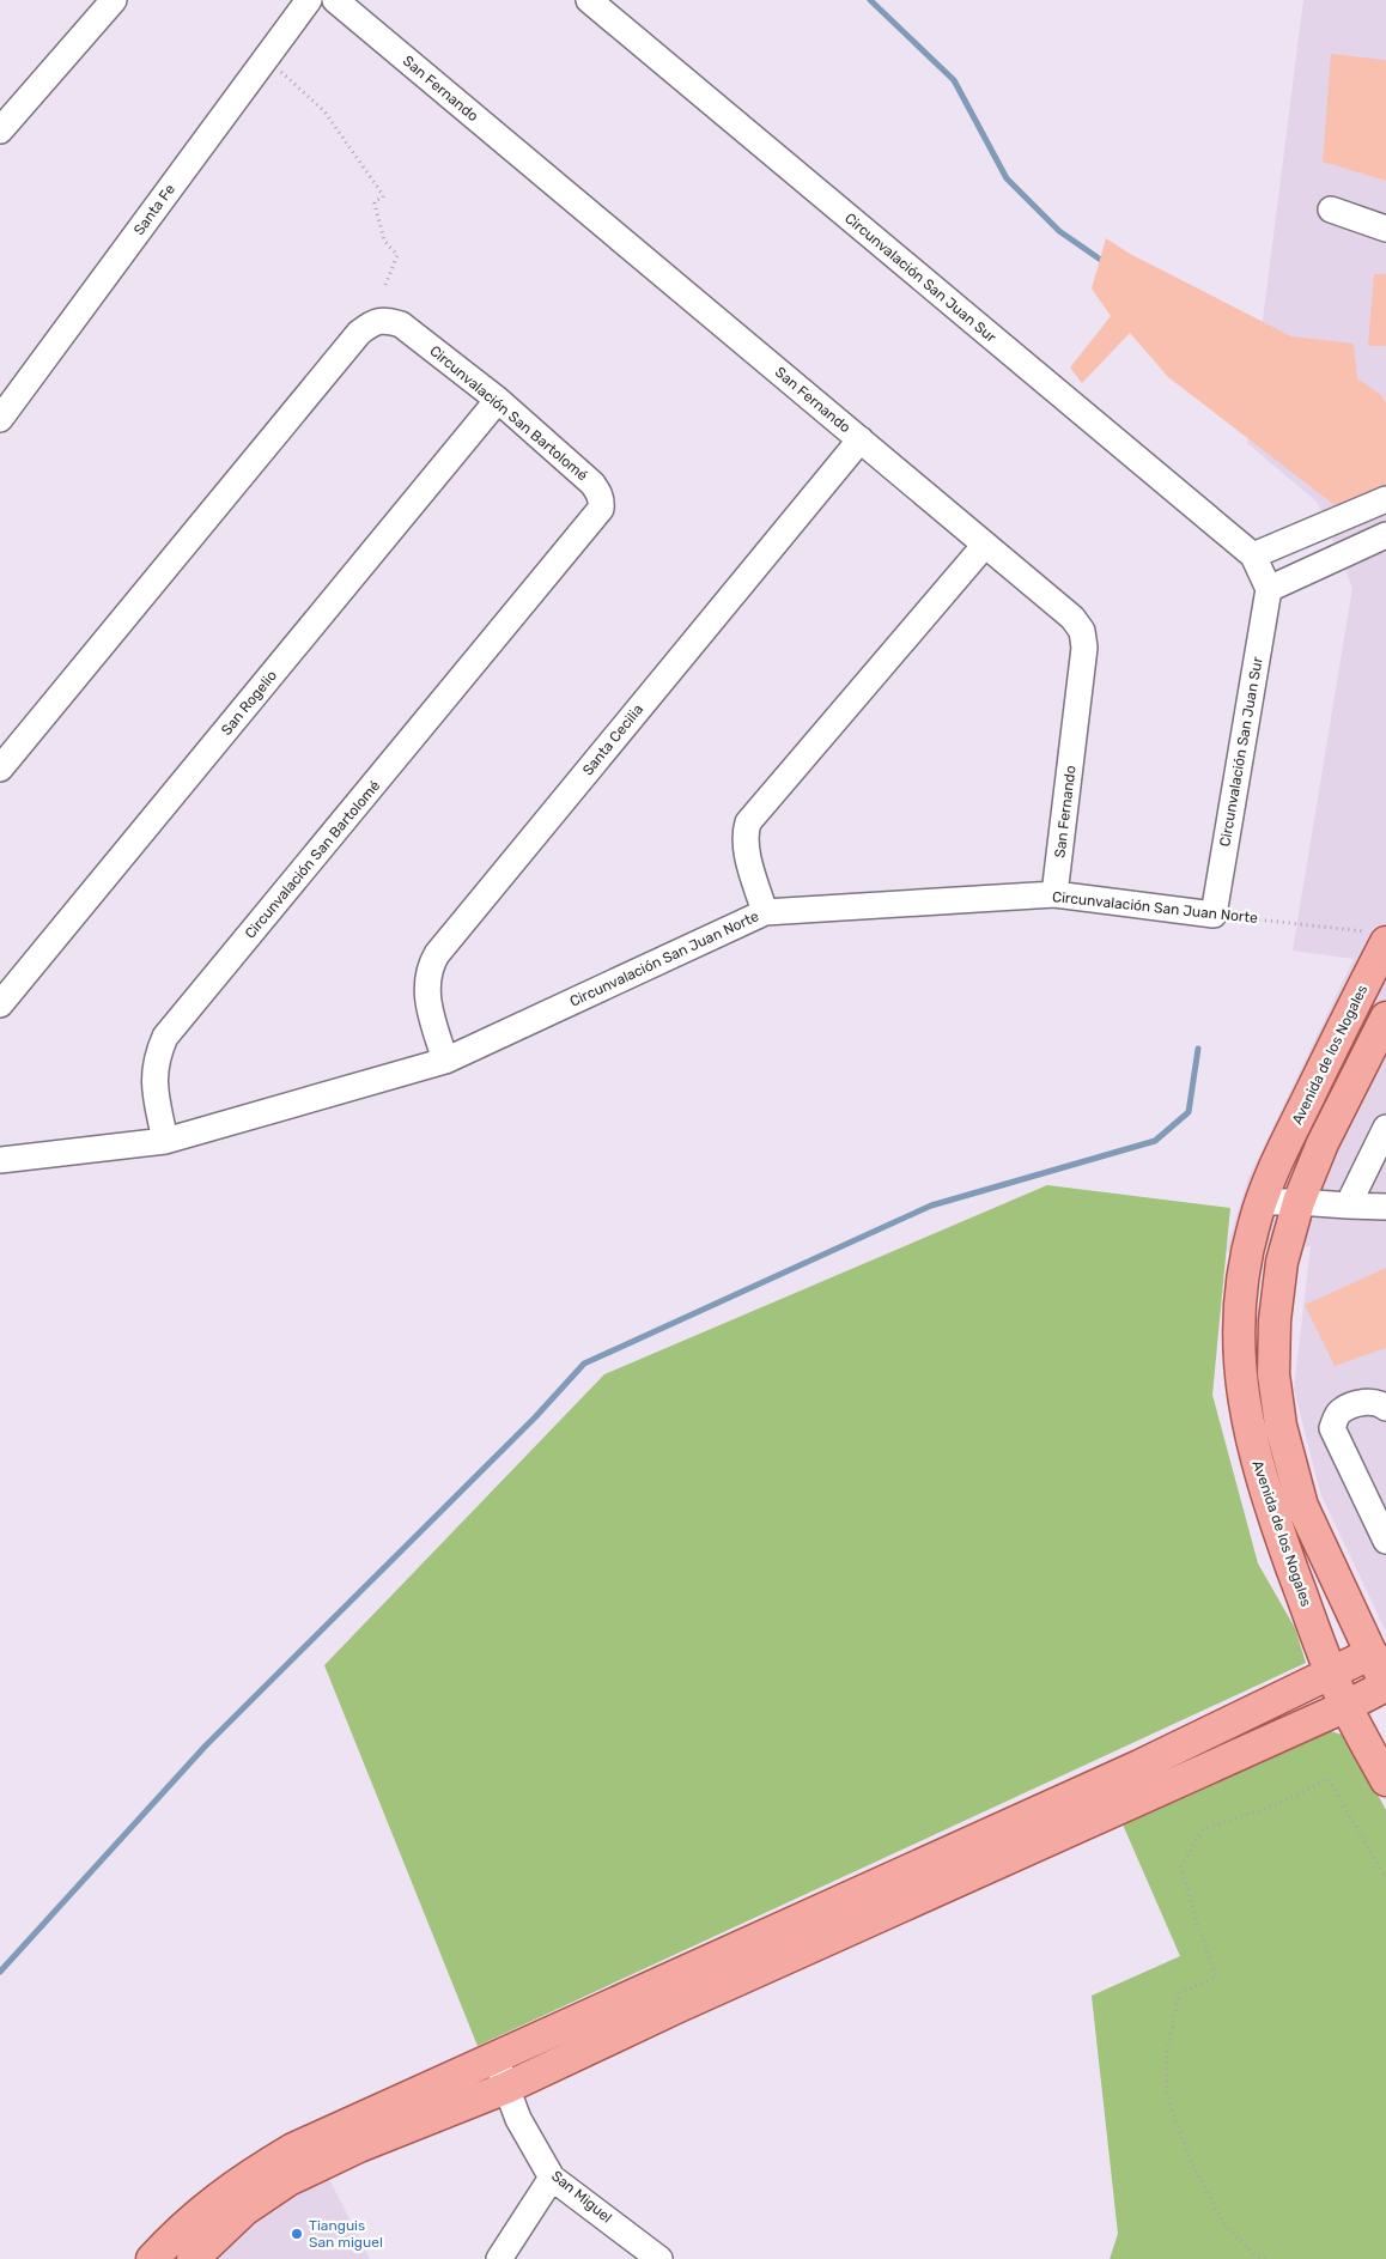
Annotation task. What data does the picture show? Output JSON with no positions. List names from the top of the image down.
{
  "streets": {
    "main road": ["Avenida de los Nogales"],
    "street": [
      "San Fernando",
      "Santa Fe",
      "Circunvalación San Juan Sur",
      "Circunvalación San Bartolomé",
      "San Rogelio",
      "Santa Cecilia",
      "Circunvalación San Juan Norte",
      "San Miguel"
    ]
  },
  "crossings": [
    ["San Fernando", "Santa Cecilia"],
    ["San Fernando", "Circunvalación San Juan Norte"],
    ["Circunvalación San Juan Sur", "Circunvalación San Juan Norte"],
    ["Circunvalación San Bartolomé", "San Rogelio"],
    ["Circunvalación San Bartolomé", "Circunvalación San Juan Norte"],
    ["Santa Cecilia", "Circunvalación San Juan Norte"],
    ["Circunvalación San Juan Norte", "Avenida de los Nogales"]
  ],
  "places": ["Tianguis San miguel"]
}
